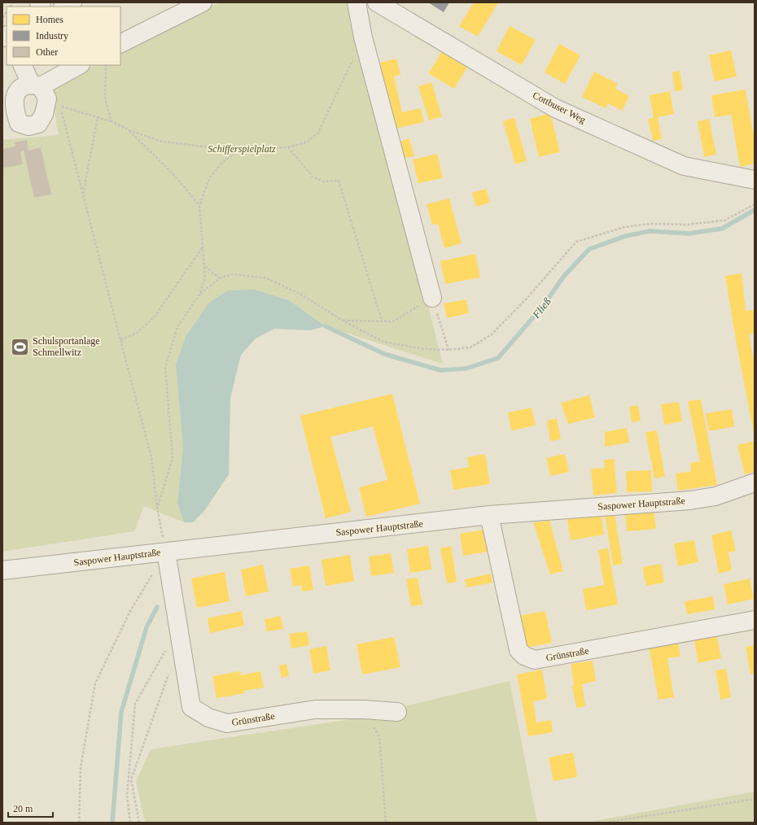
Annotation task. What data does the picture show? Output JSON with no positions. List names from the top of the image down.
{
  "streets": {
    "street": ["Cottbuser Weg", "Saspower Hauptstraße", "Grünstraße"]
  },
  "crossings": [
    ["Saspower Hauptstraße", "Grünstraße"]
  ],
  "water": ["Fließ"],
  "parks": ["Schifferspielplatz"],
  "places": {
    "sports": ["Schulsportanlage Schmellwitz"]
  },
  "legend": ["Homes", "Industry", "Other"],
  "scale_bar": "20 m"
}
